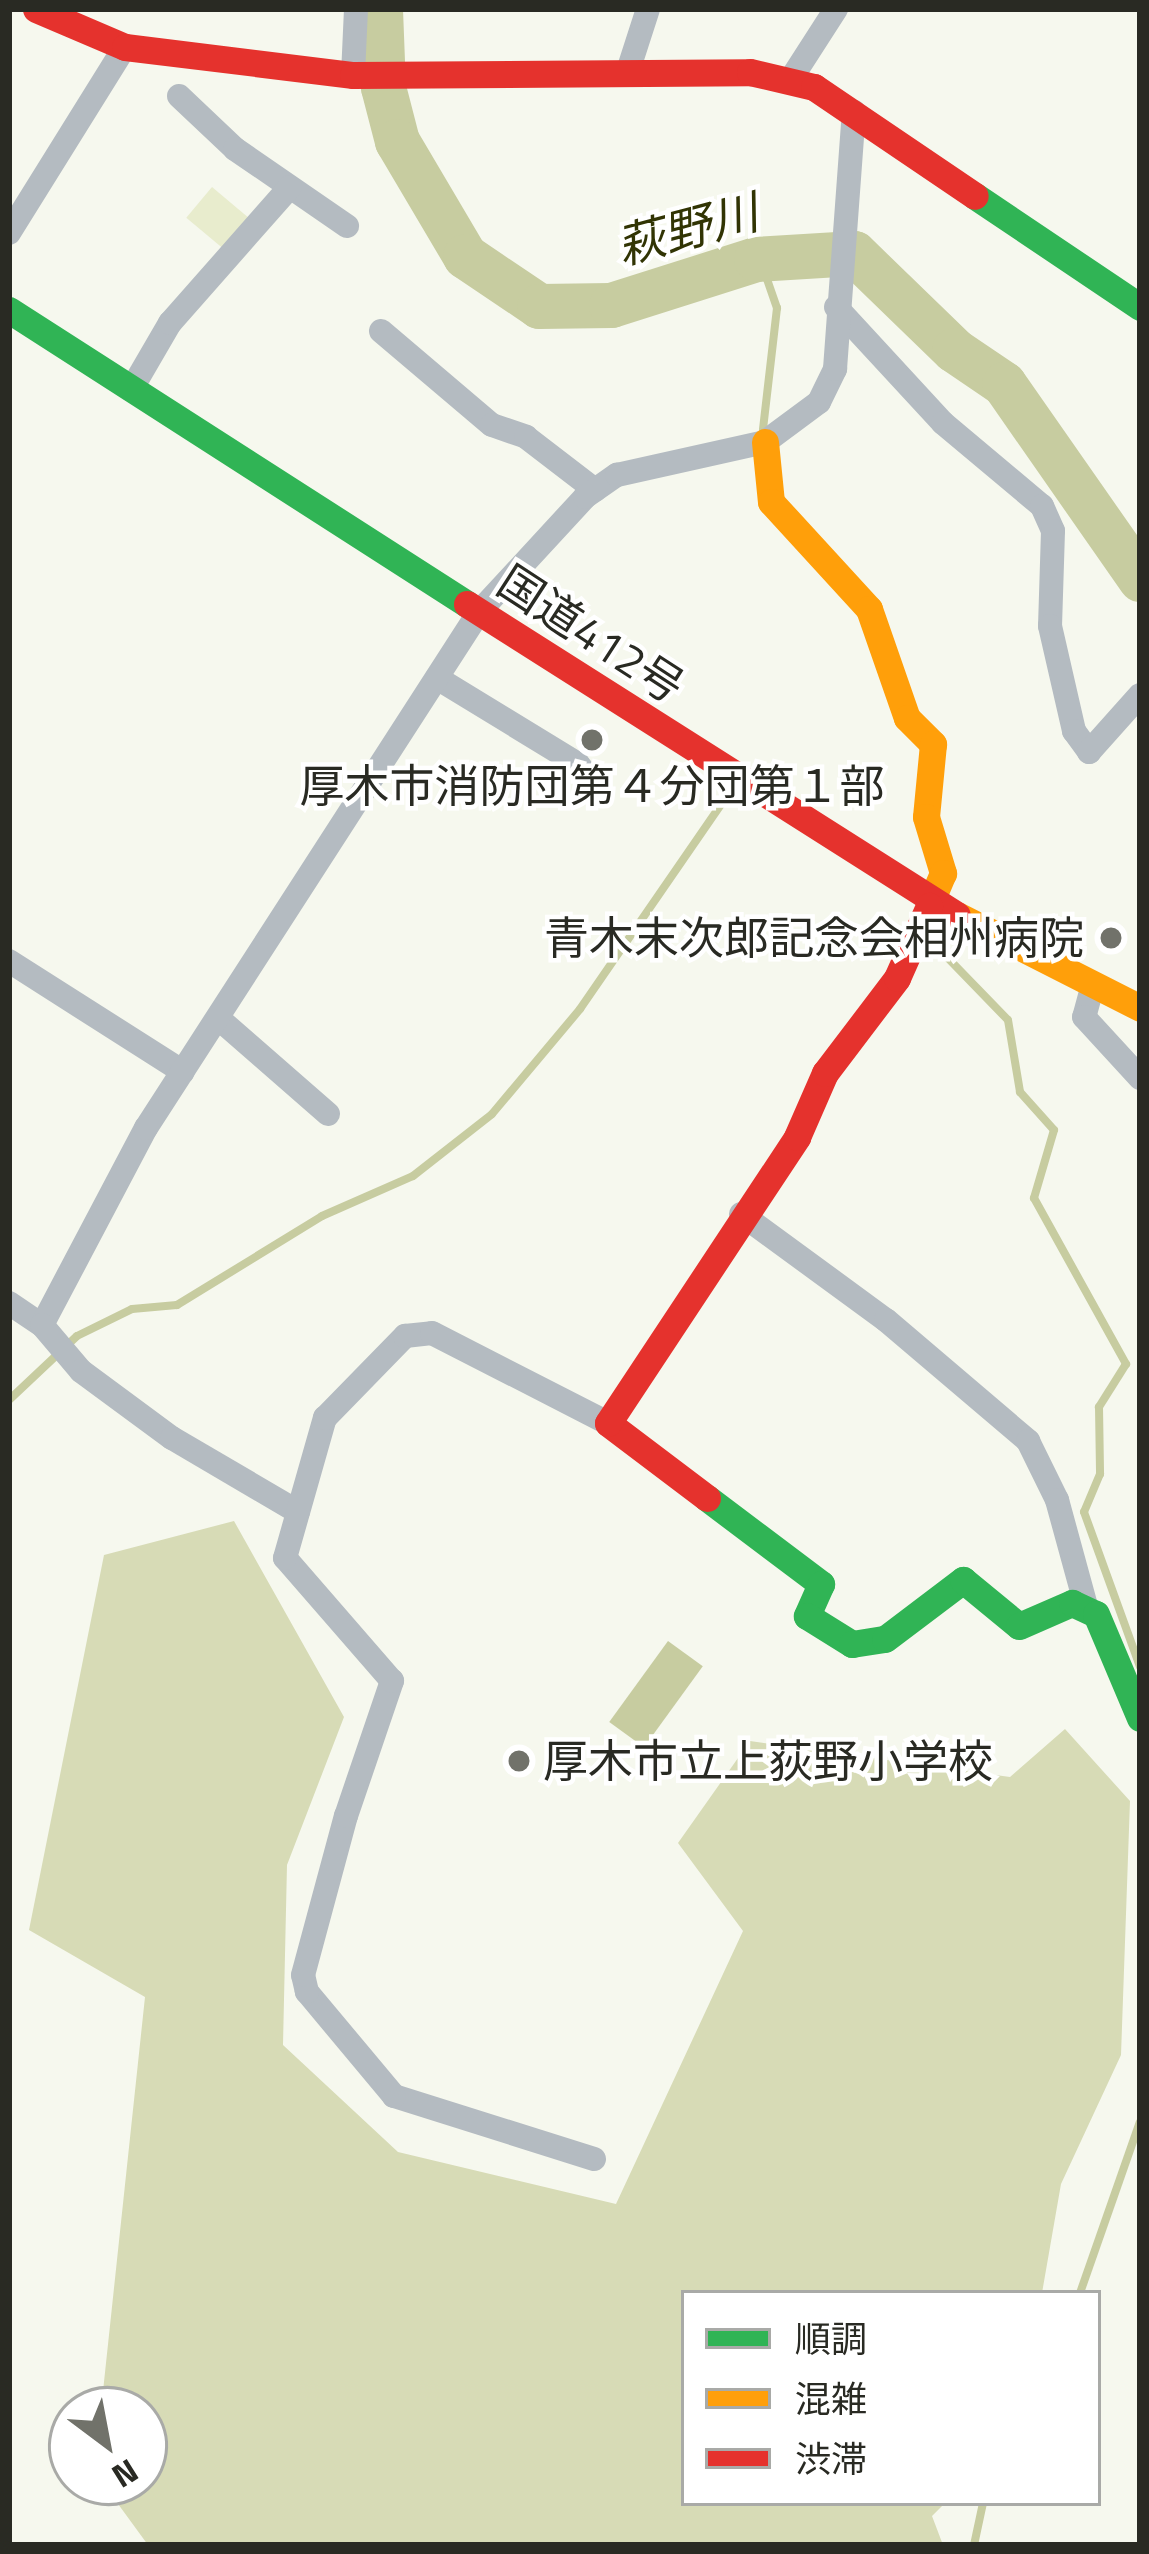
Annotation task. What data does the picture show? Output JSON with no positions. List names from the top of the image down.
{
  "streets": {
    "main road": ["国道412号"]
  },
  "water": ["萩野川"],
  "places": ["厚木市消防団第４分団第１部", "青木末次郎記念会相州病院", "厚木市立上荻野小学校"],
  "legend": ["順調", "混雑", "渋滞"],
  "north": "bottom right"
}
